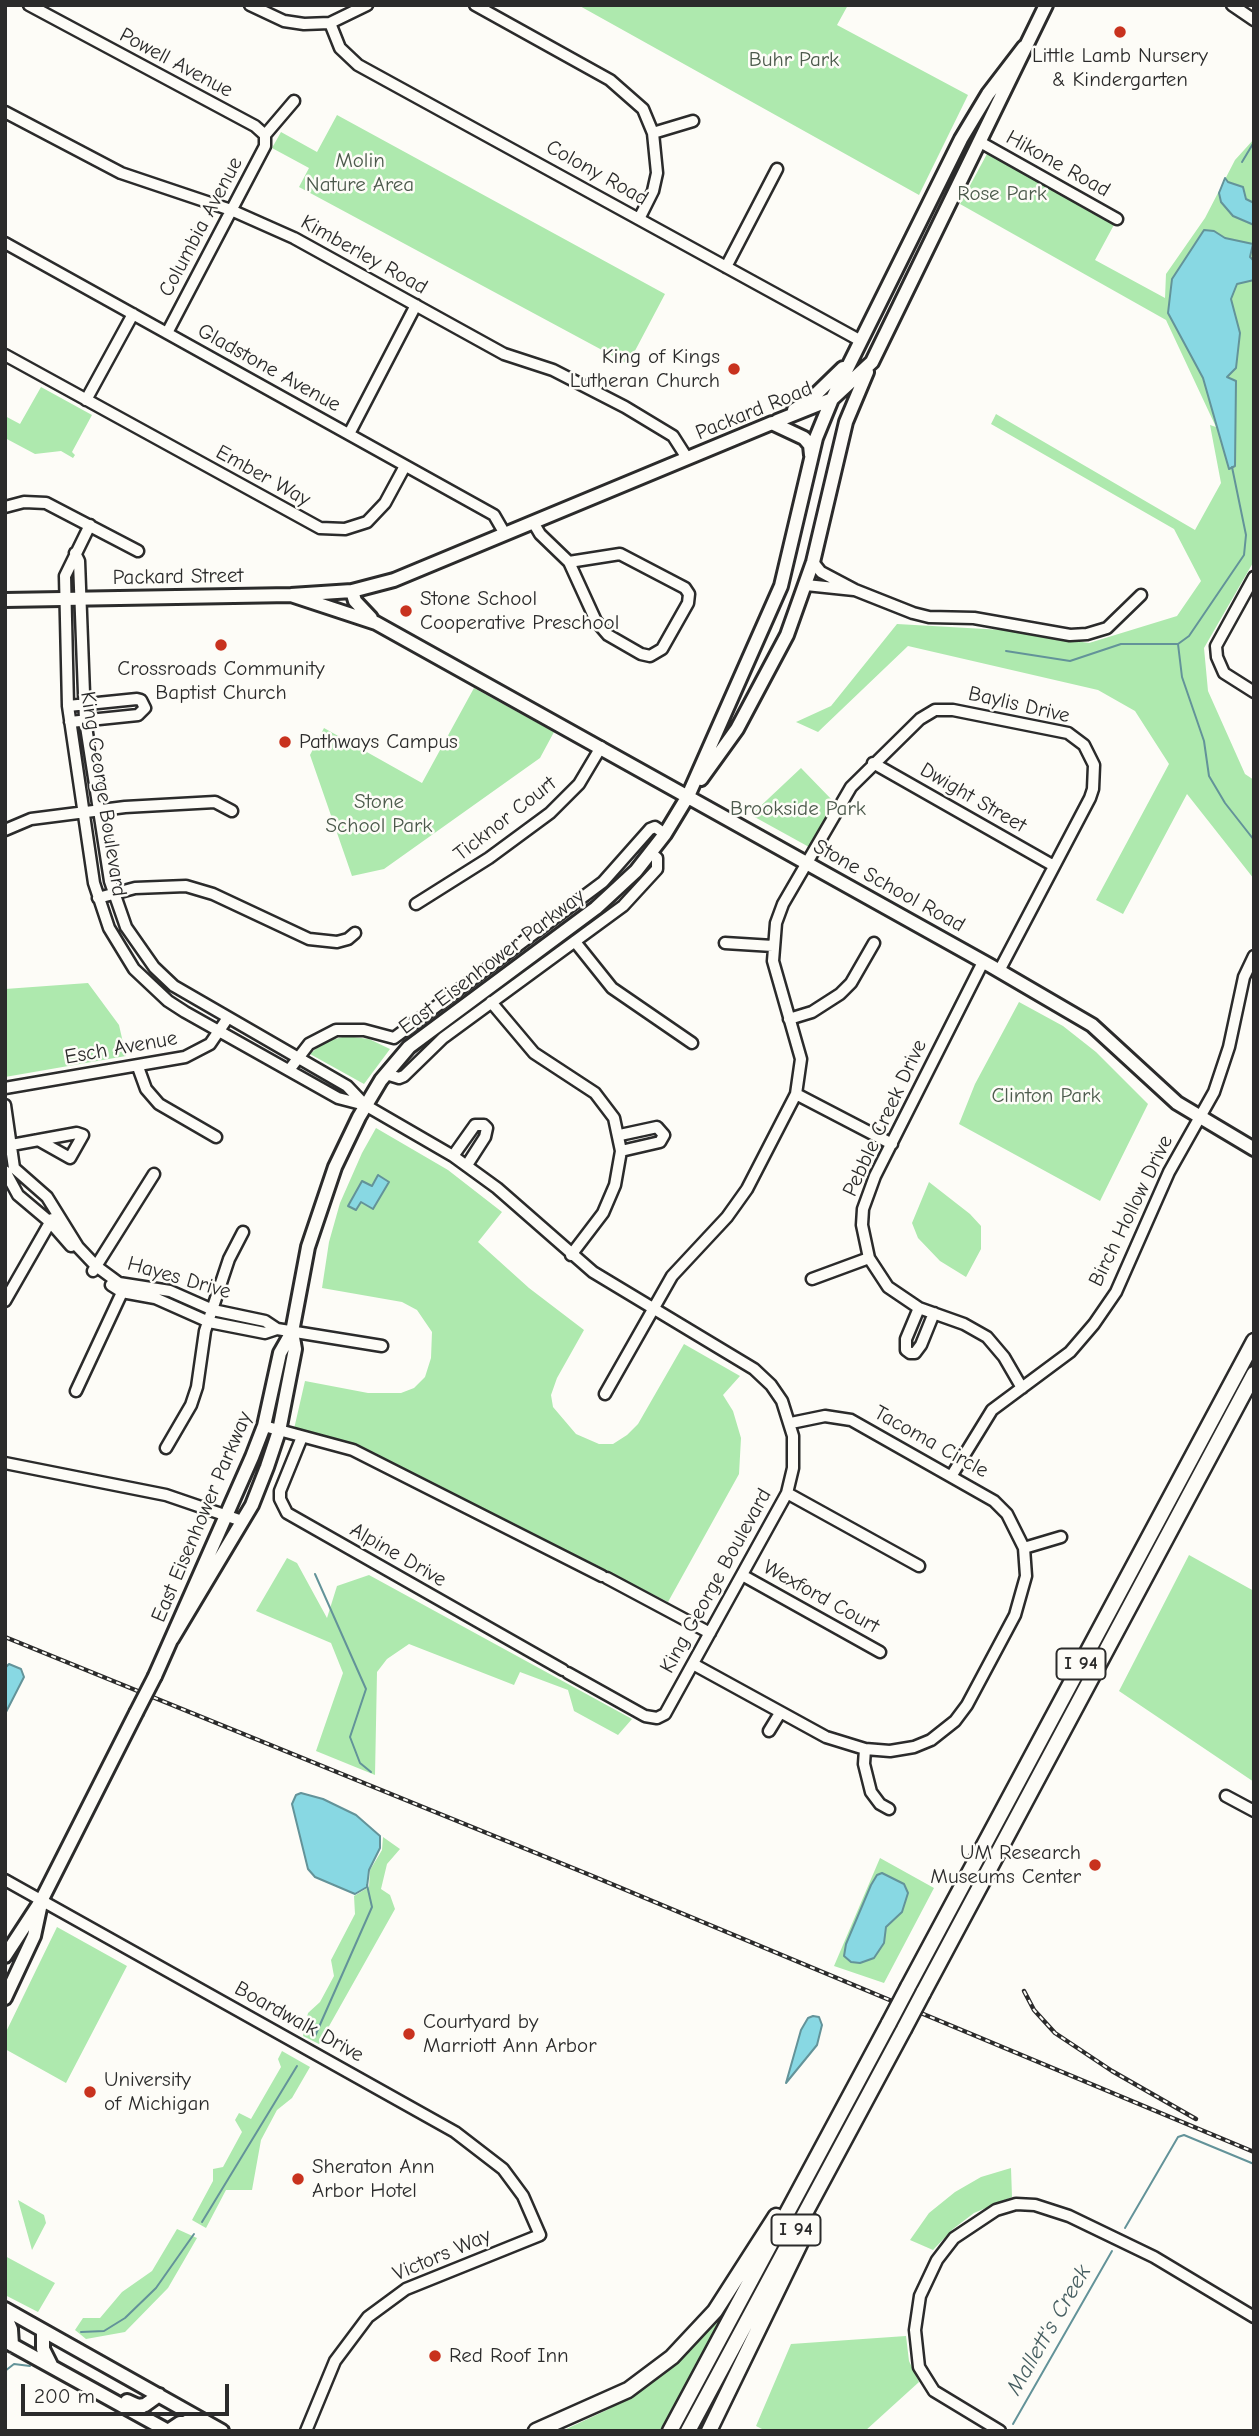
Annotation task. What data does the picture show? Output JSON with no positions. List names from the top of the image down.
{
  "streets": {
    "highway": ["I 94"],
    "main road": [
      "Packard Road",
      "Packard Street",
      "Stone School Road",
      "East Eisenhower Parkway"
    ],
    "street": [
      "Powell Avenue",
      "Hikone Road",
      "Colony Road",
      "Columbia Avenue",
      "Kimberley Road",
      "Gladstone Avenue",
      "Ember Way",
      "Baylis Drive",
      "King George Boulevard",
      "Dwight Street",
      "Ticknor Court",
      "Esch Avenue",
      "Pebble Creek Drive",
      "Birch Hollow Drive",
      "Hayes Drive",
      "Tacoma Circle",
      "Alpine Drive",
      "Wexford Court",
      "Boardwalk Drive",
      "Victors Way"
    ]
  },
  "crossings": [
    ["Powell Avenue", "Columbia Avenue"],
    ["Hikone Road", "Packard Road"],
    ["Colony Road", "Packard Road"],
    ["Columbia Avenue", "Kimberley Road"],
    ["Columbia Avenue", "Gladstone Avenue"],
    ["Kimberley Road", "Packard Road"],
    ["Gladstone Avenue", "Packard Road"],
    ["Gladstone Avenue", "Ember Way"],
    ["Packard Road", "Packard Street"],
    ["Packard Road", "East Eisenhower Parkway"],
    ["Packard Street", "King George Boulevard"],
    ["Baylis Drive", "Dwight Street"],
    ["Baylis Drive", "Stone School Road"],
    ["King George Boulevard", "East Eisenhower Parkway"],
    ["King George Boulevard", "Esch Avenue"],
    ["King George Boulevard", "Tacoma Circle"],
    ["King George Boulevard", "Alpine Drive"],
    ["King George Boulevard", "Wexford Court"],
    ["Ticknor Court", "Stone School Road"],
    ["Stone School Road", "East Eisenhower Parkway"],
    ["Stone School Road", "Pebble Creek Drive"],
    ["Stone School Road", "Birch Hollow Drive"],
    ["East Eisenhower Parkway", "Hayes Drive"],
    ["East Eisenhower Parkway", "Boardwalk Drive"],
    ["Pebble Creek Drive", "Birch Hollow Drive"],
    ["Birch Hollow Drive", "Tacoma Circle"],
    ["Boardwalk Drive", "Victors Way"]
  ],
  "water": ["Mallett's Creek"],
  "parks": [
    "Buhr Park",
    "Molin Nature Area",
    "Rose Park",
    "Stone School Park",
    "Brookside Park",
    "Clinton Park"
  ],
  "places": [
    "Little Lamb Nursery & Kindergarten",
    "King of Kings Lutheran Church",
    "Stone School Cooperative Preschool",
    "Crossroads Community Baptist Church",
    "Pathways Campus",
    "UM Research Museums Center",
    "Courtyard by Marriott Ann Arbor",
    "University of Michigan",
    "Sheraton Ann Arbor Hotel",
    "Red Roof Inn"
  ],
  "scale_bar": "200 m"
}
